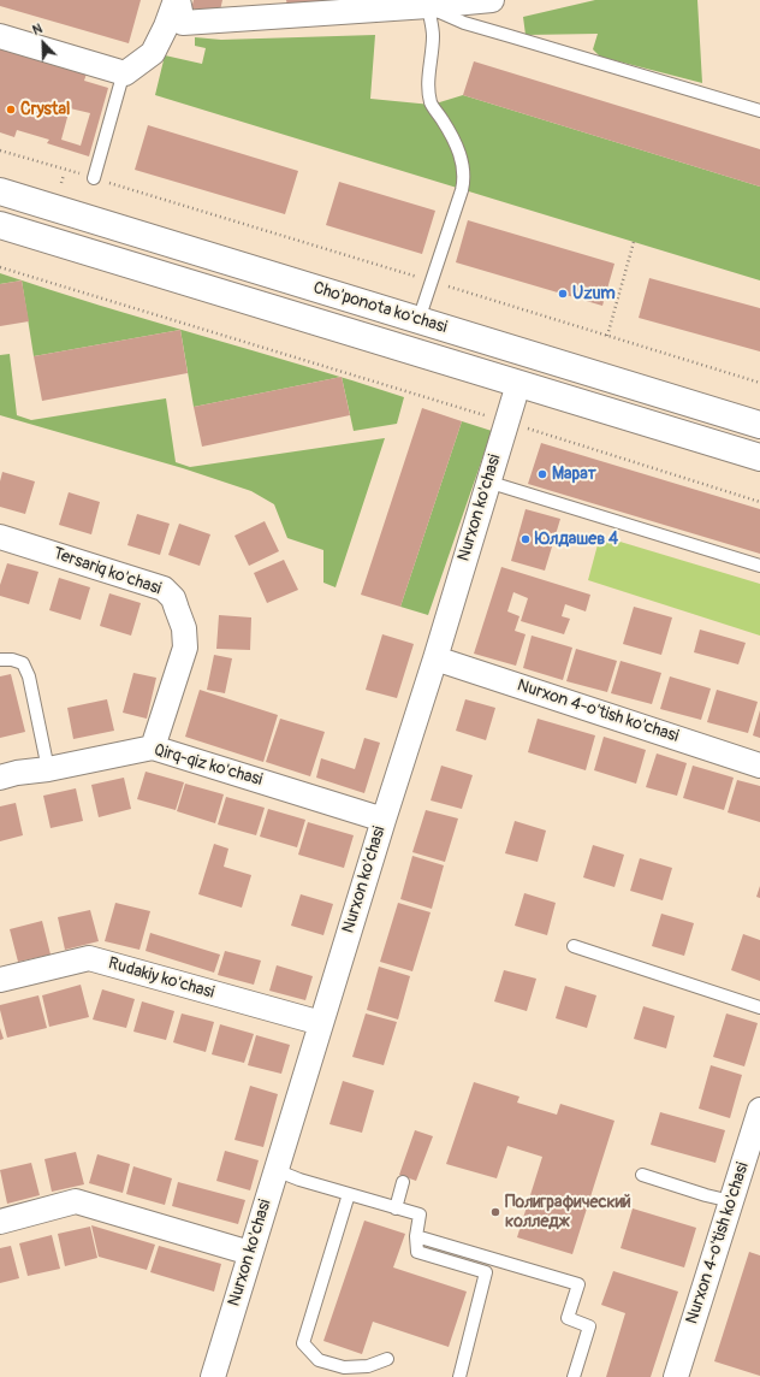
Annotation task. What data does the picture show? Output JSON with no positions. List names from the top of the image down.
{
  "streets": {
    "main road": ["Cho'ponota ko'chasi"],
    "street": [
      "Nurxon ko'chasi",
      "Tersariq ko'chasi",
      "Nurxon 4-o'tish ko'chasi",
      "Qirq-qiz ko'chasi",
      "Rudakiy ko'chasi"
    ]
  },
  "crossings": [
    ["Cho'ponota ko'chasi", "Nurxon ko'chasi"],
    ["Nurxon ko'chasi", "Nurxon 4-o'tish ko'chasi"],
    ["Nurxon ko'chasi", "Qirq-qiz ko'chasi"],
    ["Nurxon ko'chasi", "Rudakiy ko'chasi"],
    ["Tersariq ko'chasi", "Qirq-qiz ko'chasi"]
  ],
  "places": [
    "Crystal",
    "Uzum",
    "Марат",
    "Юлдашев 4",
    "Полиграфический колледж"
  ],
  "north": "top left"
}
